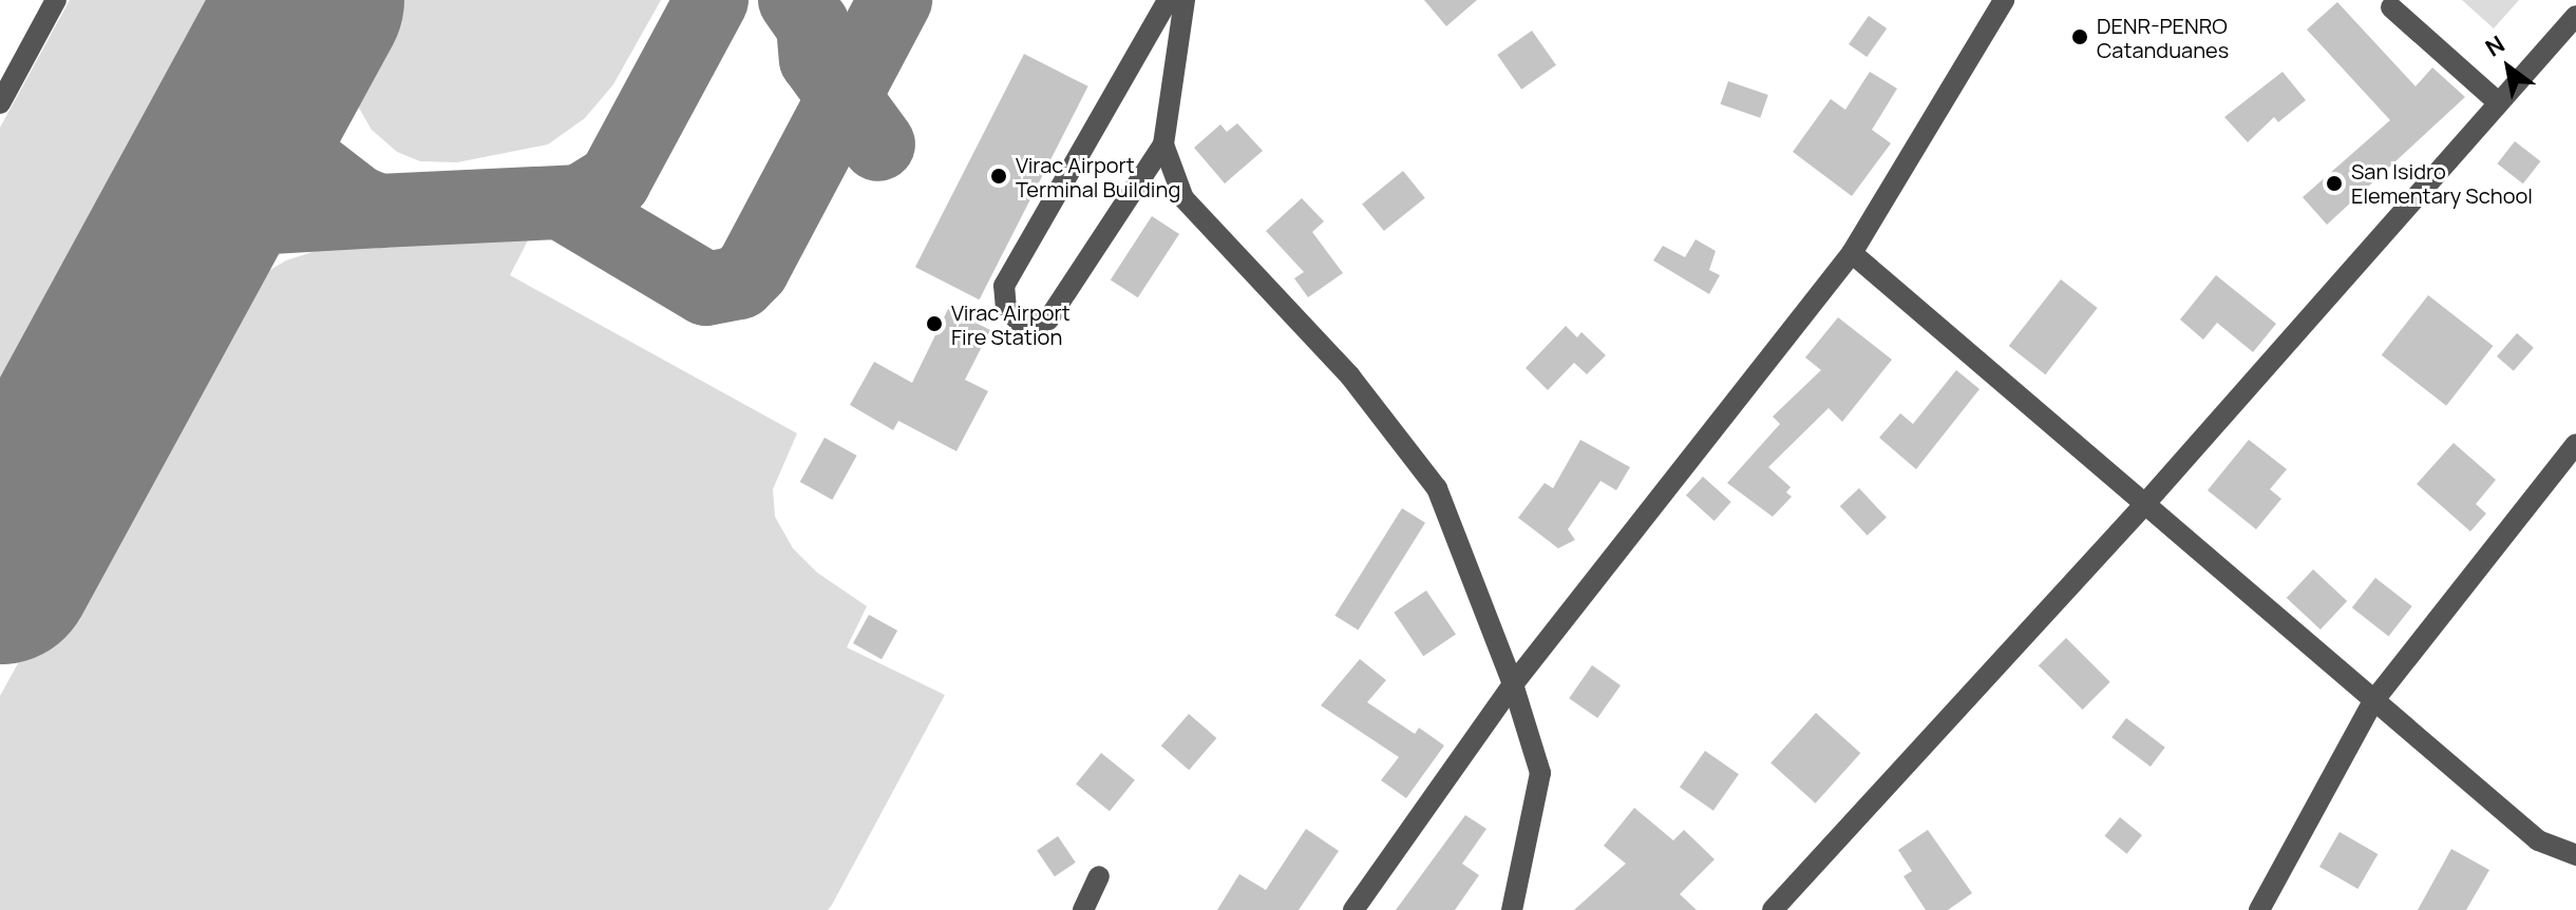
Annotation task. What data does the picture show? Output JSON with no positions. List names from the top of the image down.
{
  "places": [
    "DENR-PENRO Catanduanes",
    "Virac Airport Terminal Building",
    "San Isidro Elementary School",
    "Virac Airport Fire Station"
  ],
  "north": "top left"
}
